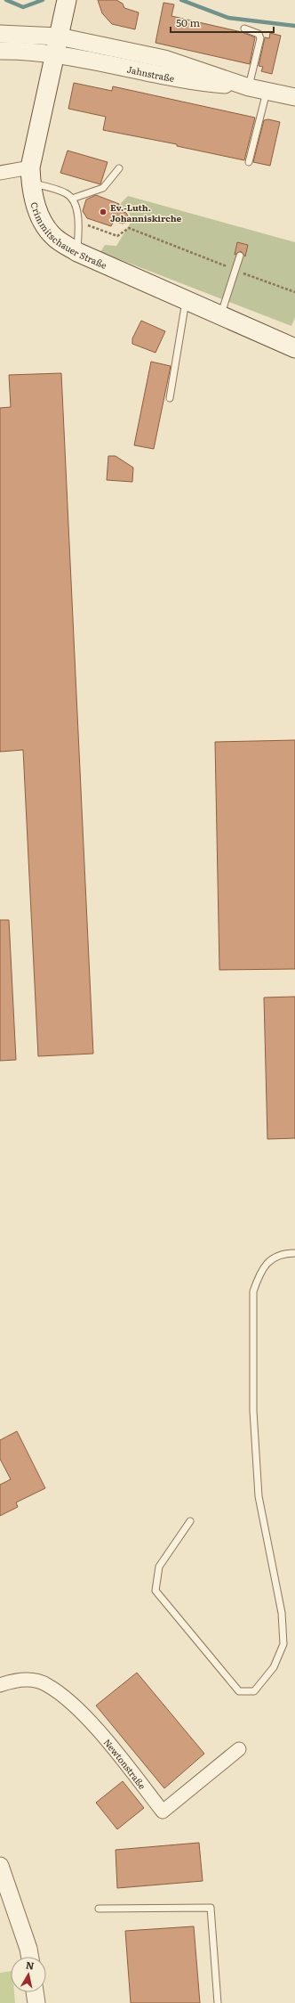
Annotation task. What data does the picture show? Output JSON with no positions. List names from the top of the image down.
{
  "streets": {
    "main road": ["Crimmitschauer Straße"],
    "street": ["Jahnstraße", "Newtonstraße"]
  },
  "crossings": [
    ["Jahnstraße", "Crimmitschauer Straße"]
  ],
  "places": ["Ev.-Luth. Johanniskirche"],
  "scale_bar": "50 m",
  "north": "top"
}
